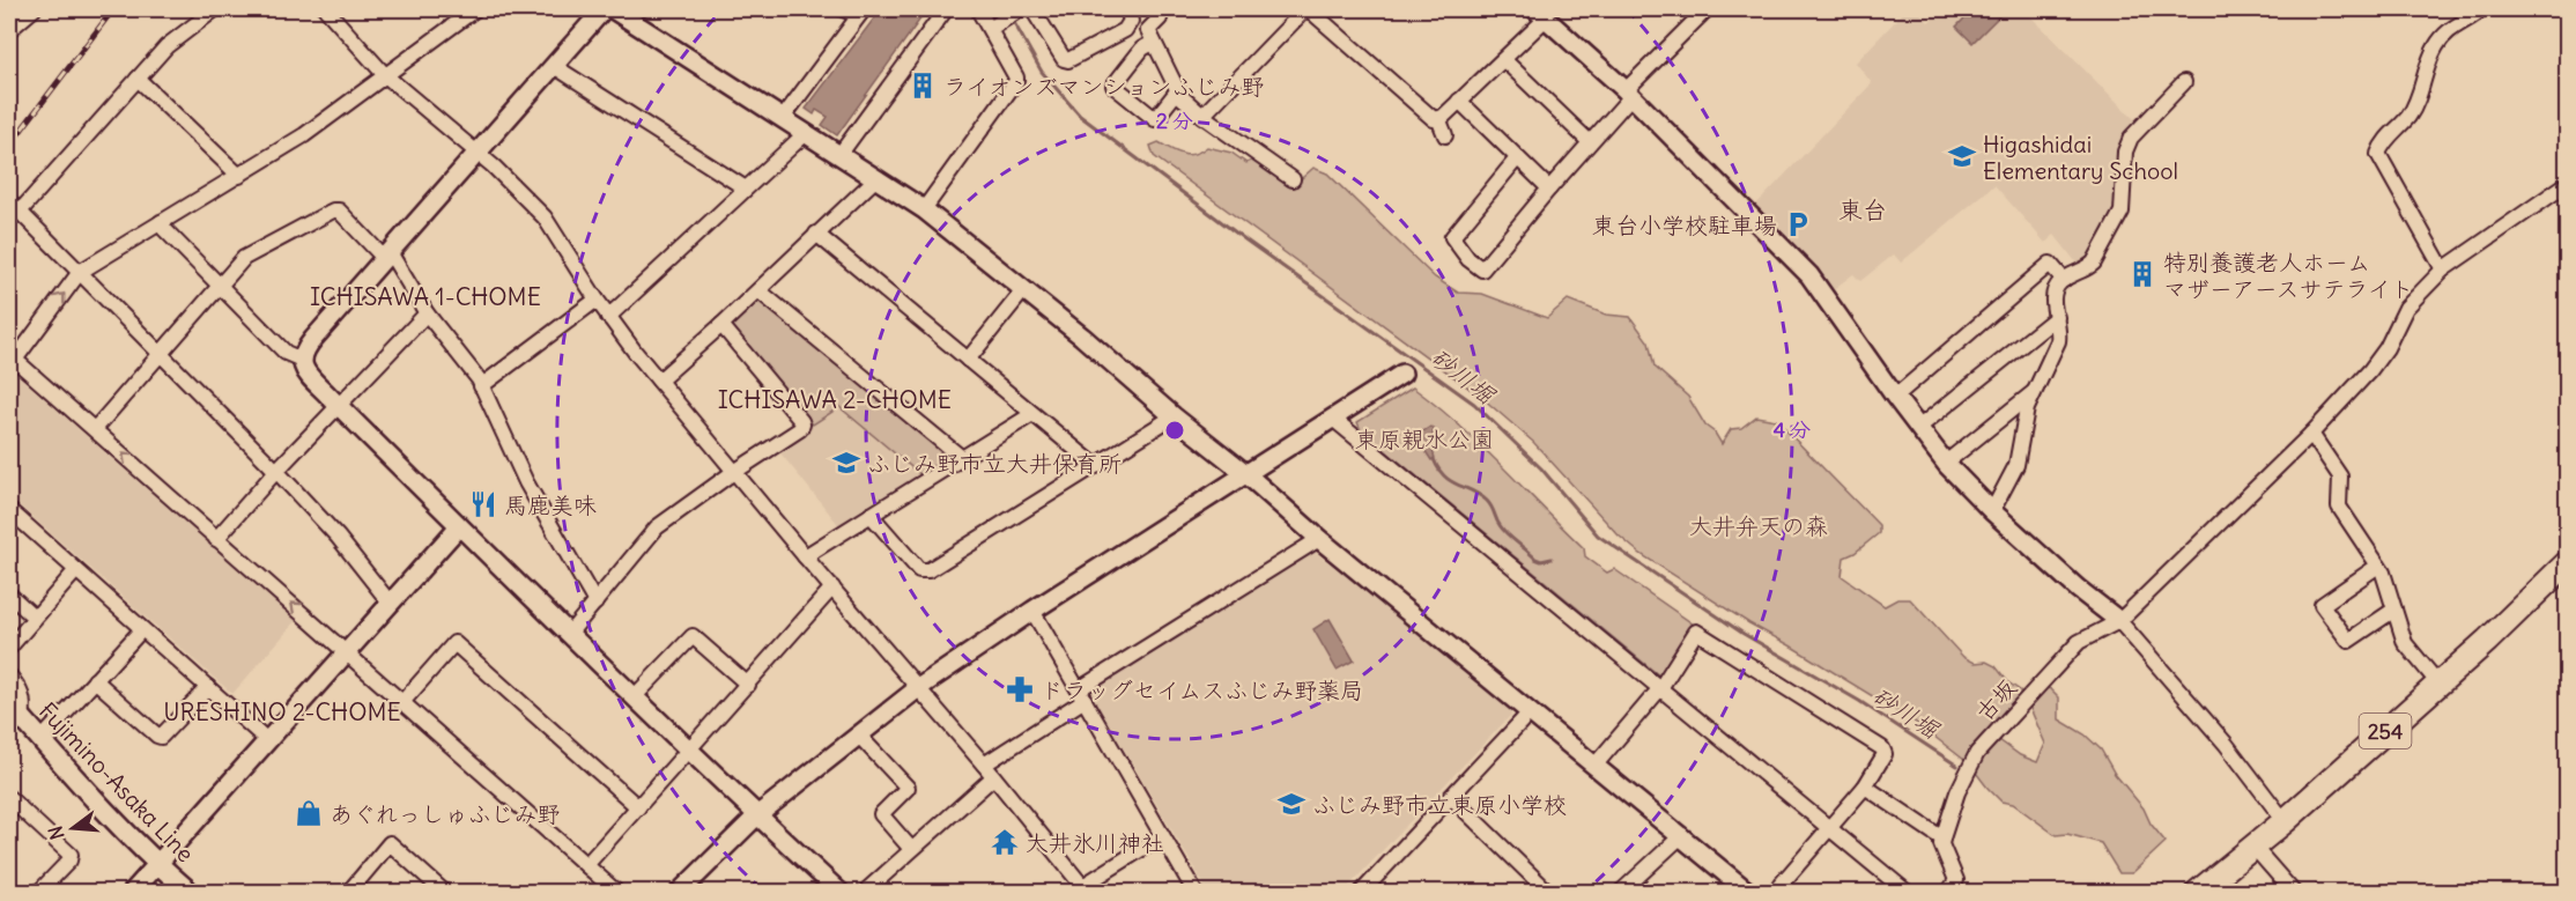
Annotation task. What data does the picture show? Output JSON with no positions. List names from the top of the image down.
{
  "streets": {
    "highway": ["254"],
    "main road": ["Fujimino-Asaka Line"],
    "street": ["古坂"]
  },
  "districts": [
    "東台",
    "ICHISAWA 1-CHOME",
    "ICHISAWA 2-CHOME",
    "URESHINO 2-CHOME"
  ],
  "water": ["砂川堀"],
  "parks": ["東原親水公園", "大井弁天の森"],
  "places": {
    "building": ["ライオンズマンションふじみ野", "特別養護老人ホーム マザーアースサテライト"],
    "school or university": ["Higashidai Elementary School", "ふじみ野市立大井保育所", "ふじみ野市立東原小学校"],
    "parking": ["東台小学校駐車場"],
    "restaurant": ["馬鹿美味"],
    "pharmacy": ["ドラッグセイムスふじみ野薬局"],
    "shop": ["あぐれっしゅふじみ野"],
    "temple": ["大井氷川神社"]
  },
  "north": "left",
  "rings": ["2 分", "4 分"]
}
